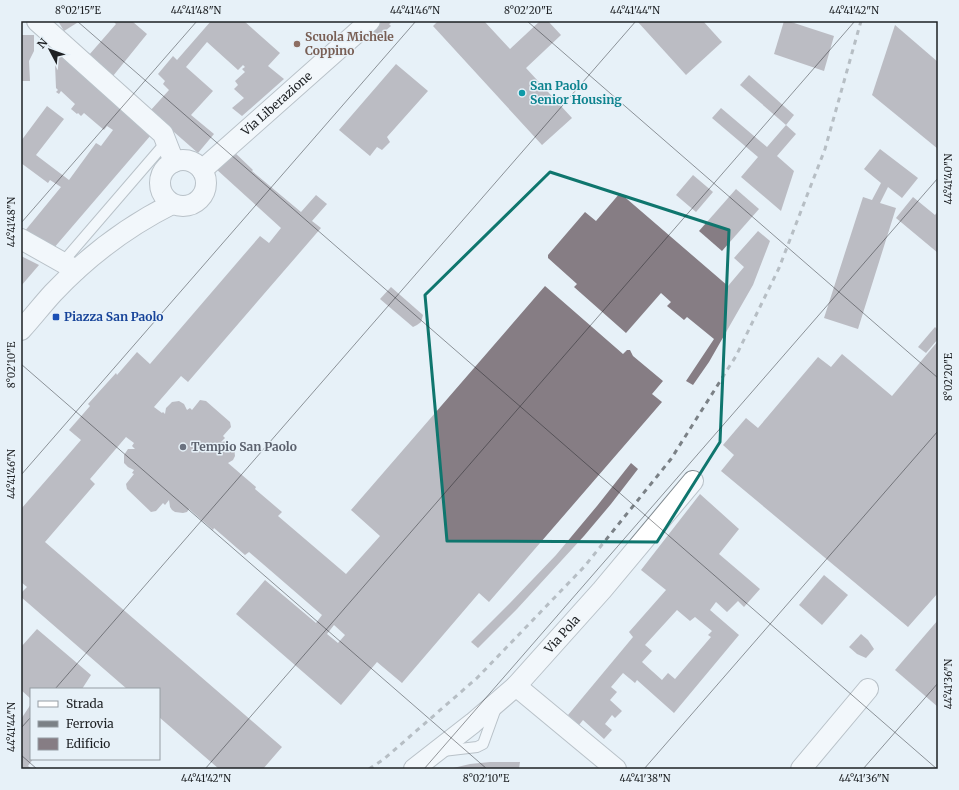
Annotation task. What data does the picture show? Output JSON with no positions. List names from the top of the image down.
{
  "streets": {
    "street": ["Via Liberazione", "Via Pola"]
  },
  "places": {
    "other": ["Scuola Michele Coppino", "San Paolo Senior Housing", "Tempio San Paolo"],
    "transit": ["Piazza San Paolo"]
  },
  "legend": ["Strada", "Ferrovia", "Edificio"],
  "north": "top left",
  "coordinates": [
    "8°02'15\"E",
    "44°41'48\"N",
    "44°41'46\"N",
    "8°02'20\"E",
    "44°41'44\"N",
    "44°41'42\"N",
    "44°41'40\"N",
    "8°02'10\"E",
    "44°41'36\"N",
    "44°41'38\"N"
  ]
}
